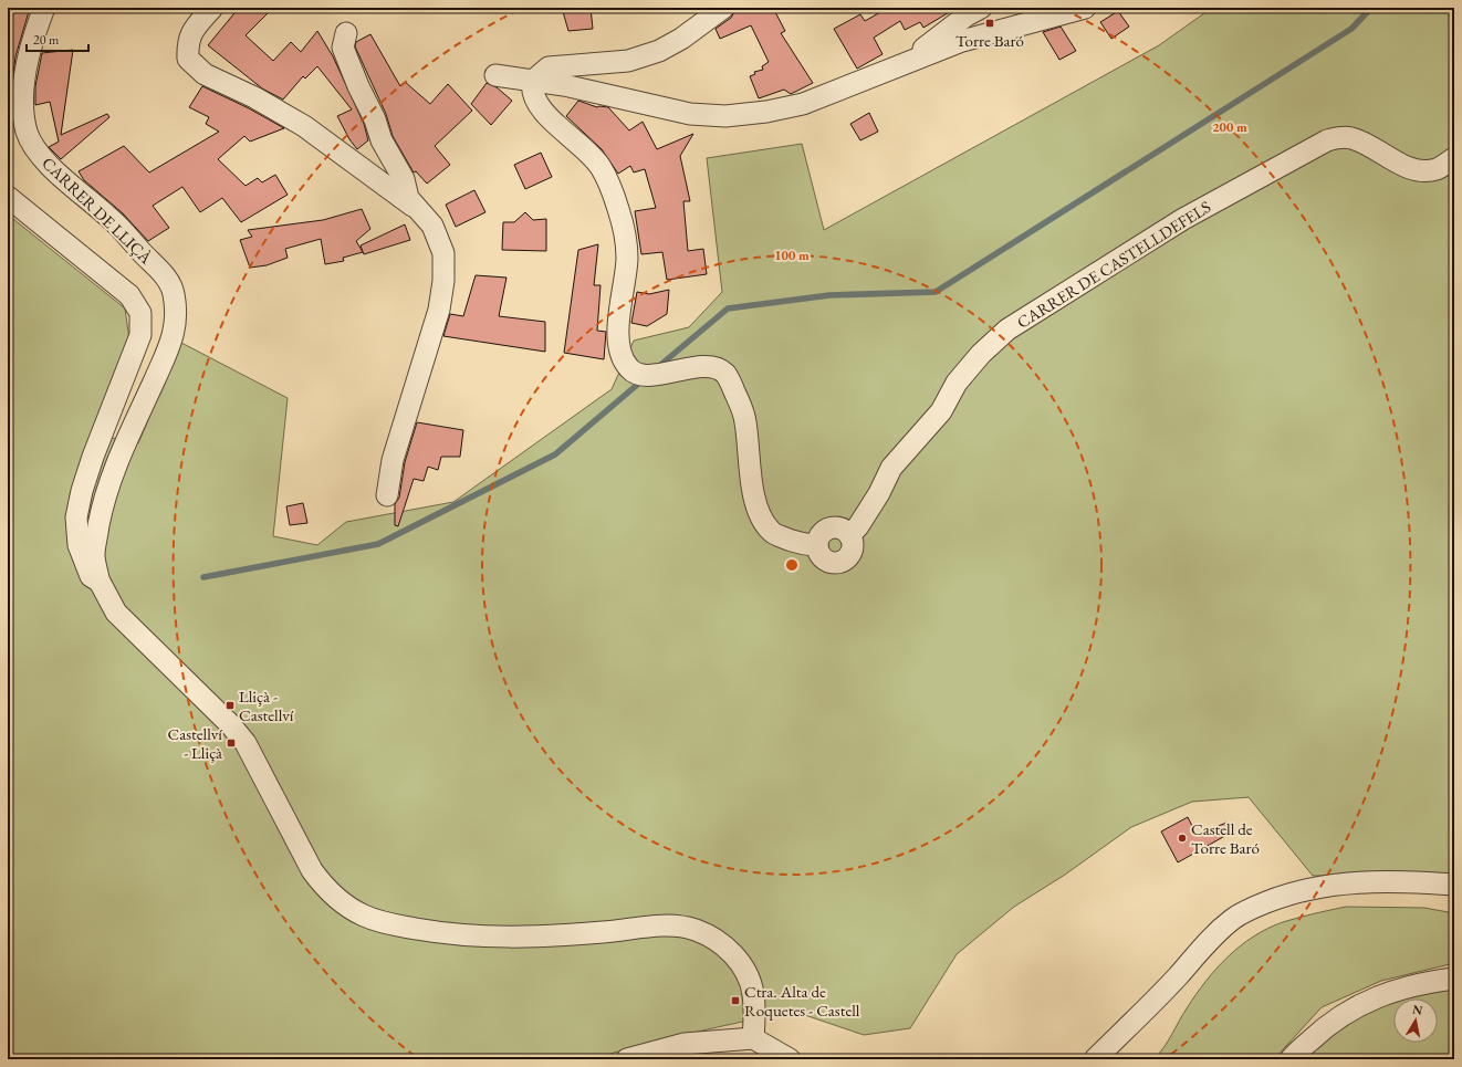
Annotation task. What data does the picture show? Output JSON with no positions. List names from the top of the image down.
{
  "streets": {
    "street": ["CARRER DE LLIÇÀ", "CARRER DE CASTELLDEFELS"]
  },
  "places": {
    "transit": [
      "Torre Baró",
      "Lliçà - Castellví",
      "Castellví - Lliçà",
      "Ctra. Alta de Roquetes - Castell"
    ],
    "other": ["Castell de Torre Baró"]
  },
  "scale_bar": "20 m",
  "north": "top",
  "rings": ["200 m", "100 m"]
}
